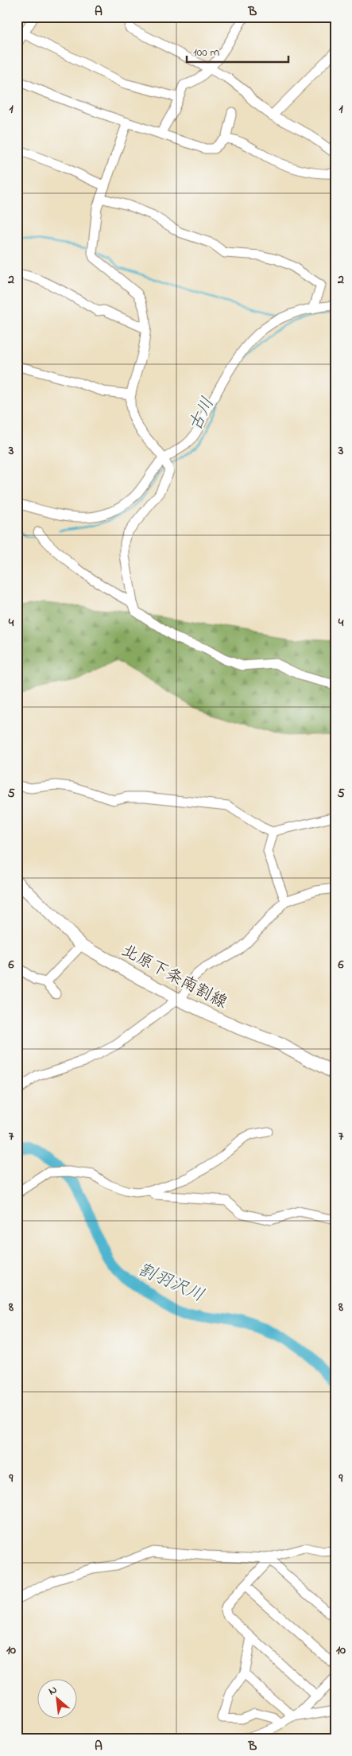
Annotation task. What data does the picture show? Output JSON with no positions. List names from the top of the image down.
{
  "streets": {
    "main road": ["北原下条南割線"]
  },
  "water": ["古川", "割羽沢川"],
  "scale_bar": "100 m",
  "north": "top left",
  "grid": {
    "columns": ["A", "B"],
    "rows": [
      "1",
      "2",
      "3",
      "4",
      "5",
      "6",
      "7",
      "8",
      "9",
      "10"
    ]
  }
}
